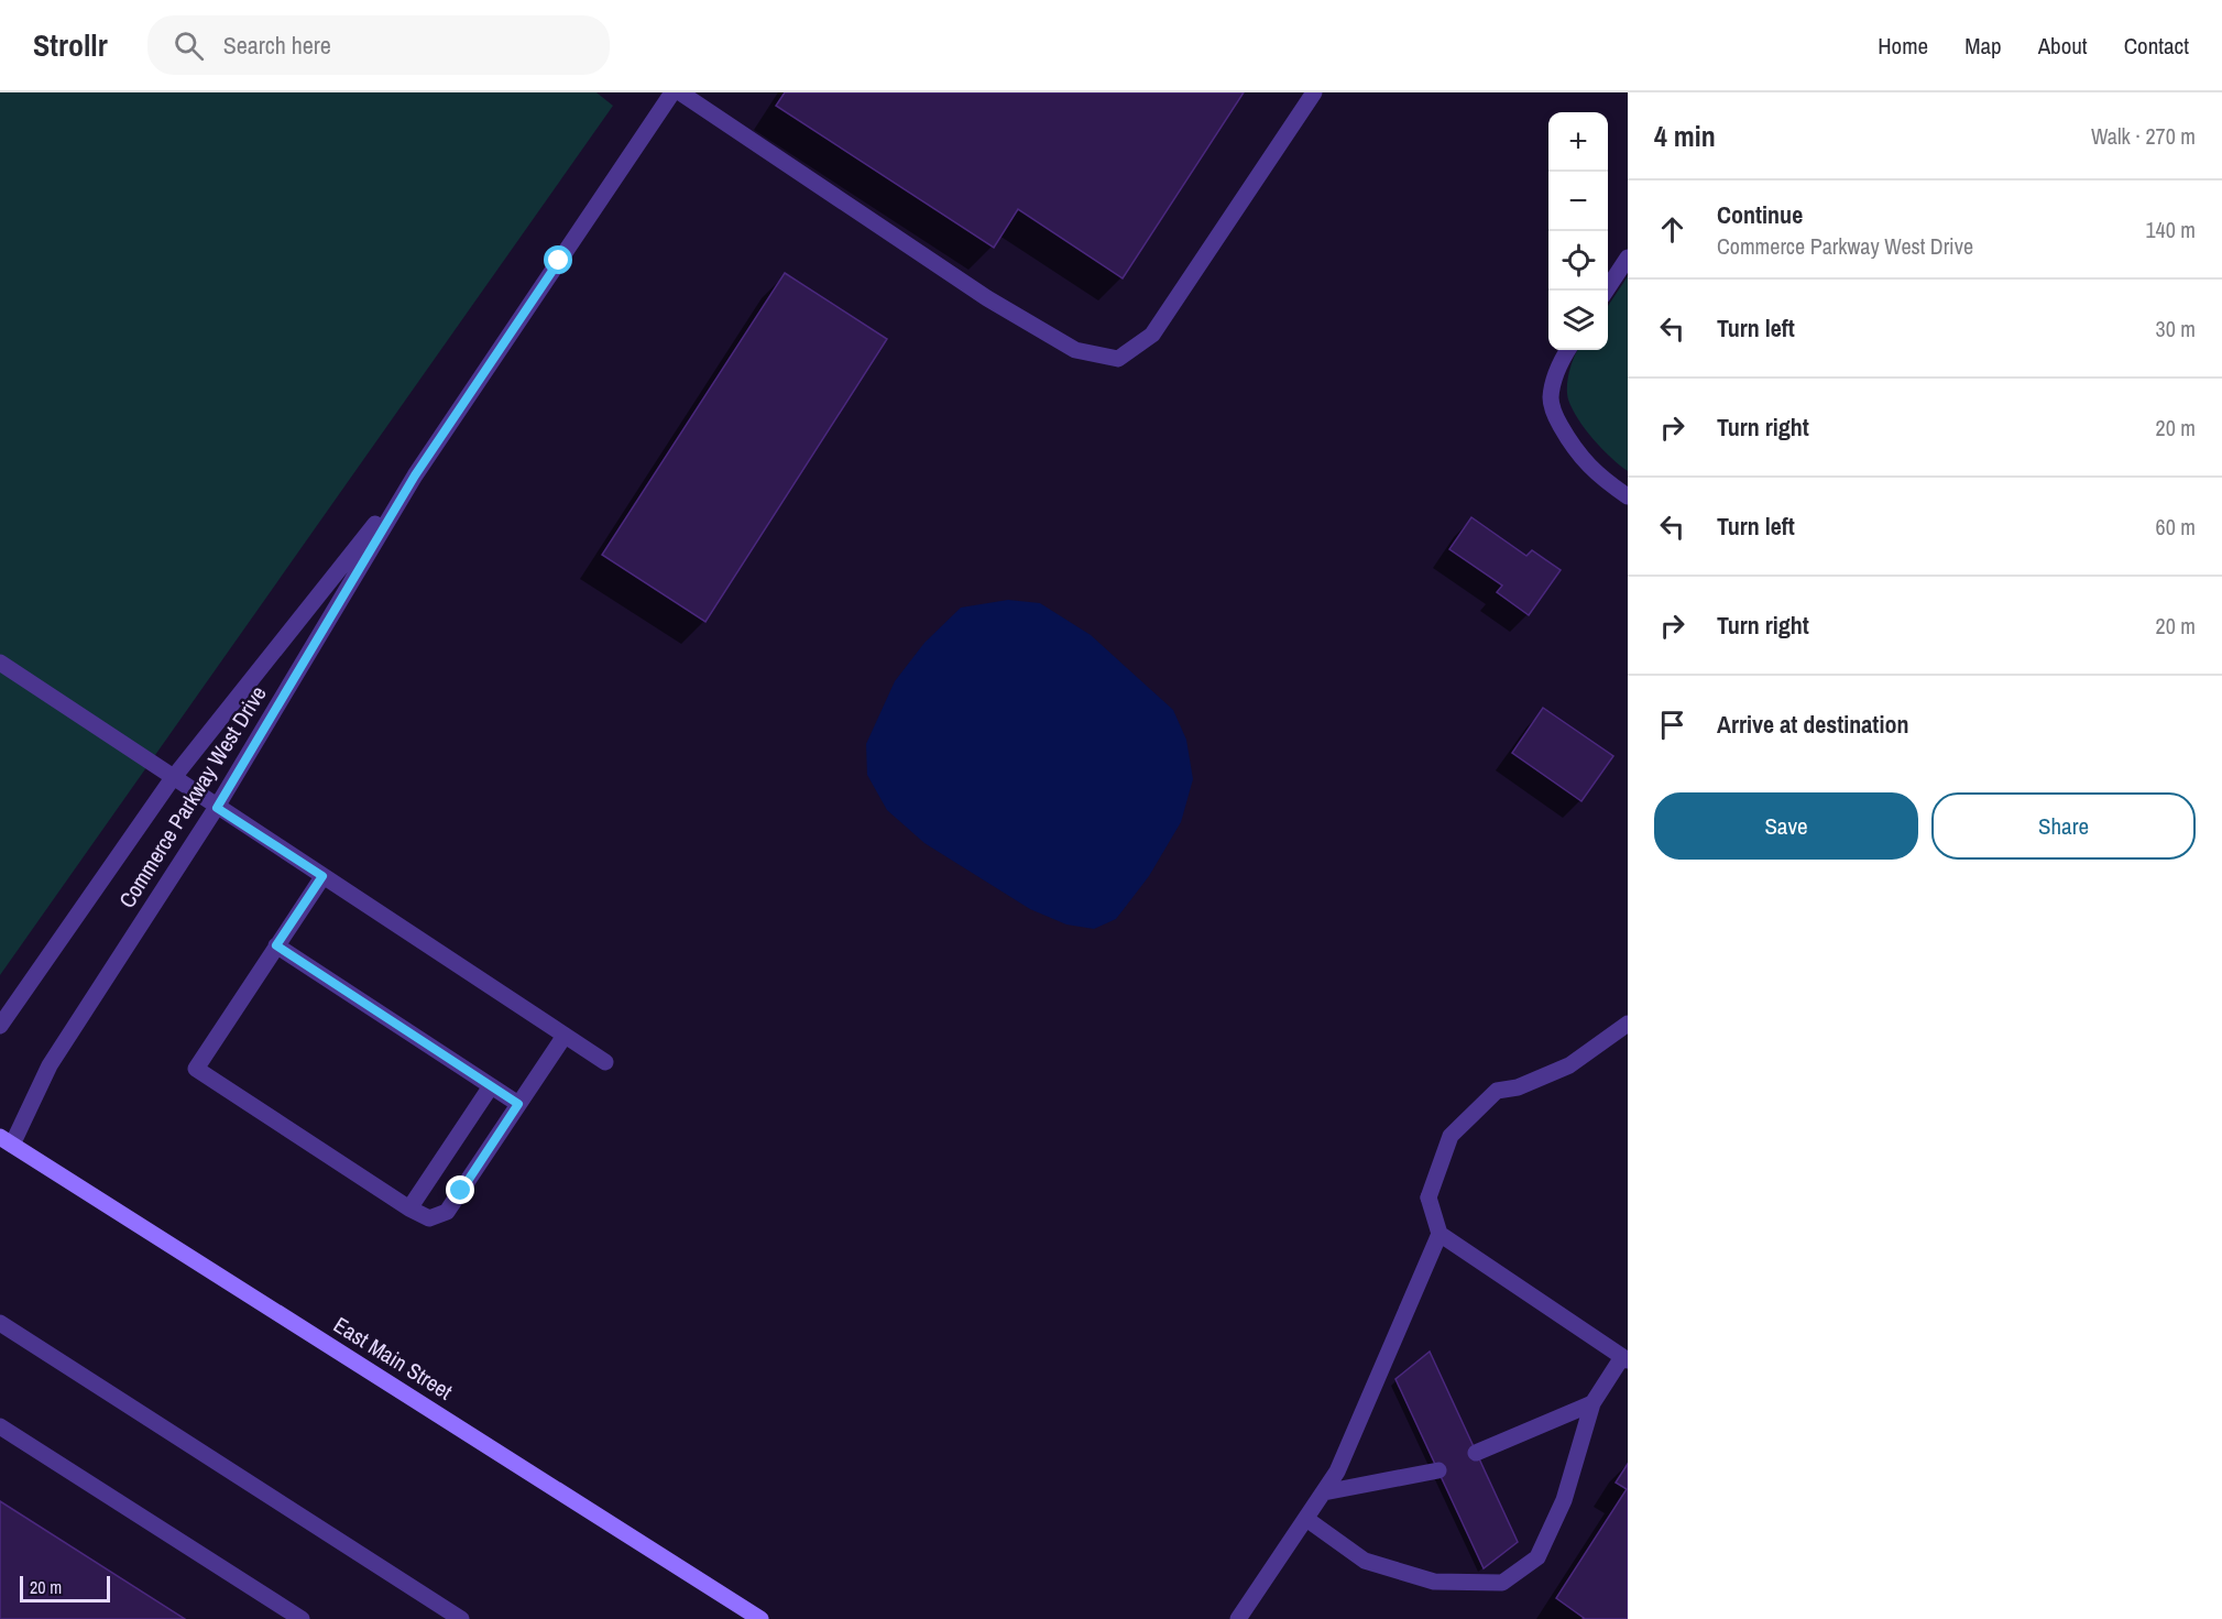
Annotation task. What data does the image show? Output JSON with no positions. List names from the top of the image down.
{
  "streets": {
    "main road": ["East Main Street"],
    "street": ["Commerce Parkway West Drive"]
  },
  "crossings": [
    ["Commerce Parkway West Drive", "East Main Street"]
  ],
  "scale_bar": "20 m",
  "page": {
    "header": "Strollr",
    "search": "Search here",
    "nav": [
      "Home",
      "Map",
      "About",
      "Contact"
    ],
    "heading": ["4 min", "Walk · 270 m"],
    "map_buttons": ["+", "−"],
    "list": [
      ["Continue", "Commerce Parkway West Drive", "140 m"],
      ["Turn left", "30 m"],
      ["Turn right", "20 m"],
      ["Turn left", "60 m"],
      ["Turn right", "20 m"],
      "Arrive at destination"
    ],
    "buttons": ["Save", "Share"],
    "scale": "20 m"
  }
}
